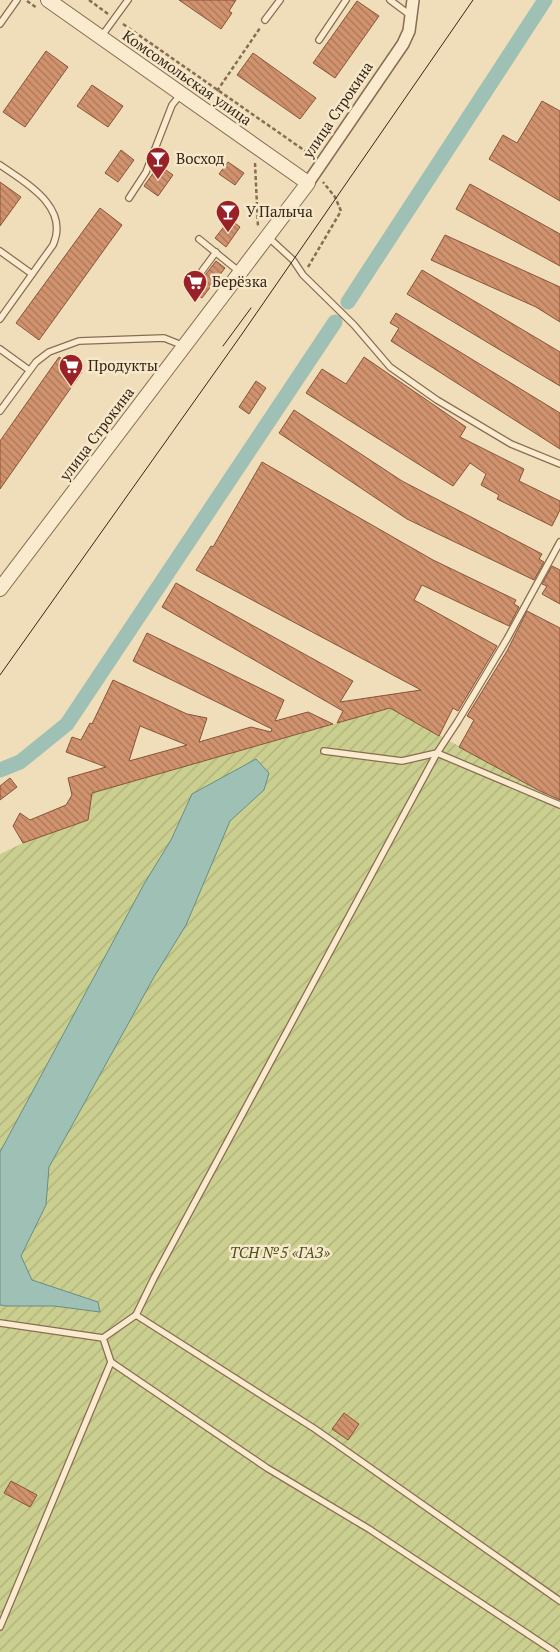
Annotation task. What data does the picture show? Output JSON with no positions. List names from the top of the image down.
{
  "streets": {
    "street": ["Комсомольская улица", "улица Строкина"]
  },
  "crossings": [
    ["Комсомольская улица", "улица Строкина"]
  ],
  "parks": ["ТСН №5 «ГАЗ»"],
  "places": {
    "bar": ["Восход", "У Палыча"],
    "supermarket": ["Берёзка", "Продукты"]
  }
}
